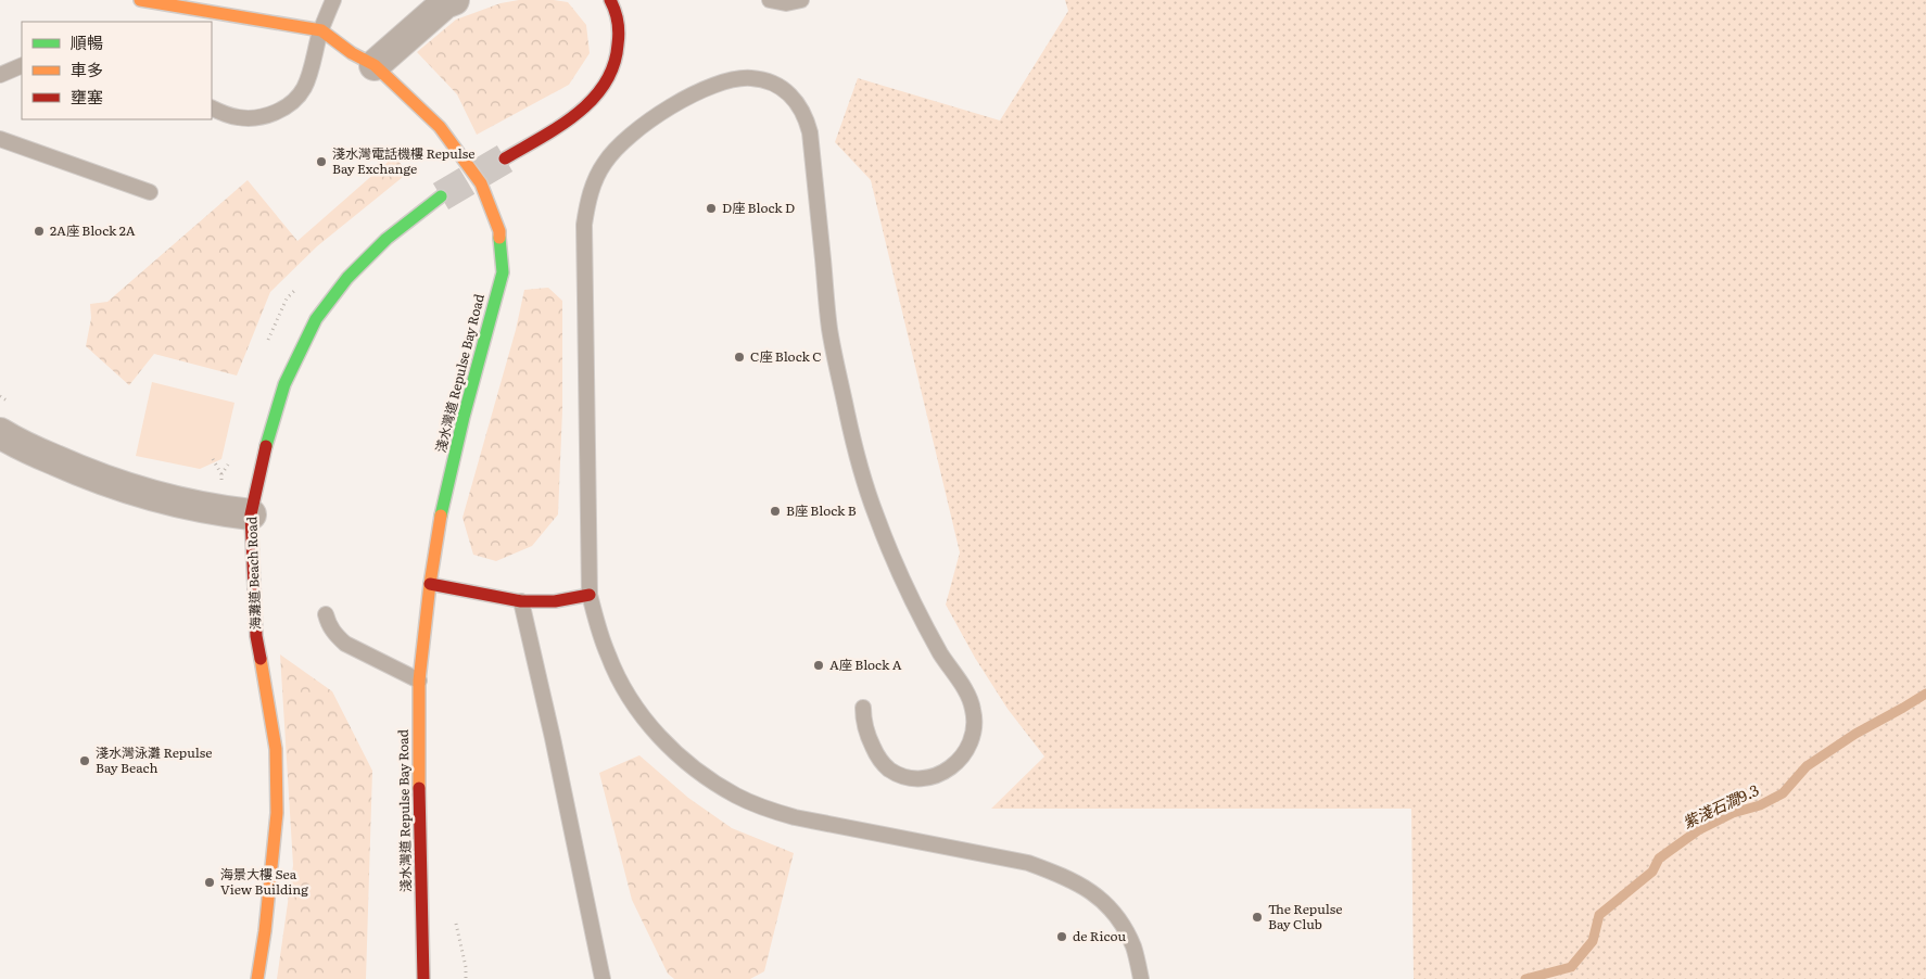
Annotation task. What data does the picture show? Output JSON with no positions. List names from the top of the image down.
{
  "streets": {
    "street": ["淺水灣道 Repulse Bay Road", "海灘道 Beach Road"]
  },
  "water": ["紫淺石澗9.3"],
  "places": [
    "淺水灣電話機樓 Repulse Bay Exchange",
    "D座 Block D",
    "2A座 Block 2A",
    "C座 Block C",
    "B座 Block B",
    "A座 Block A",
    "淺水灣泳灘 Repulse Bay Beach",
    "海景大樓 Sea View Building",
    "The Repulse Bay Club",
    "de Ricou"
  ],
  "legend": ["順暢", "車多", "壅塞"]
}
